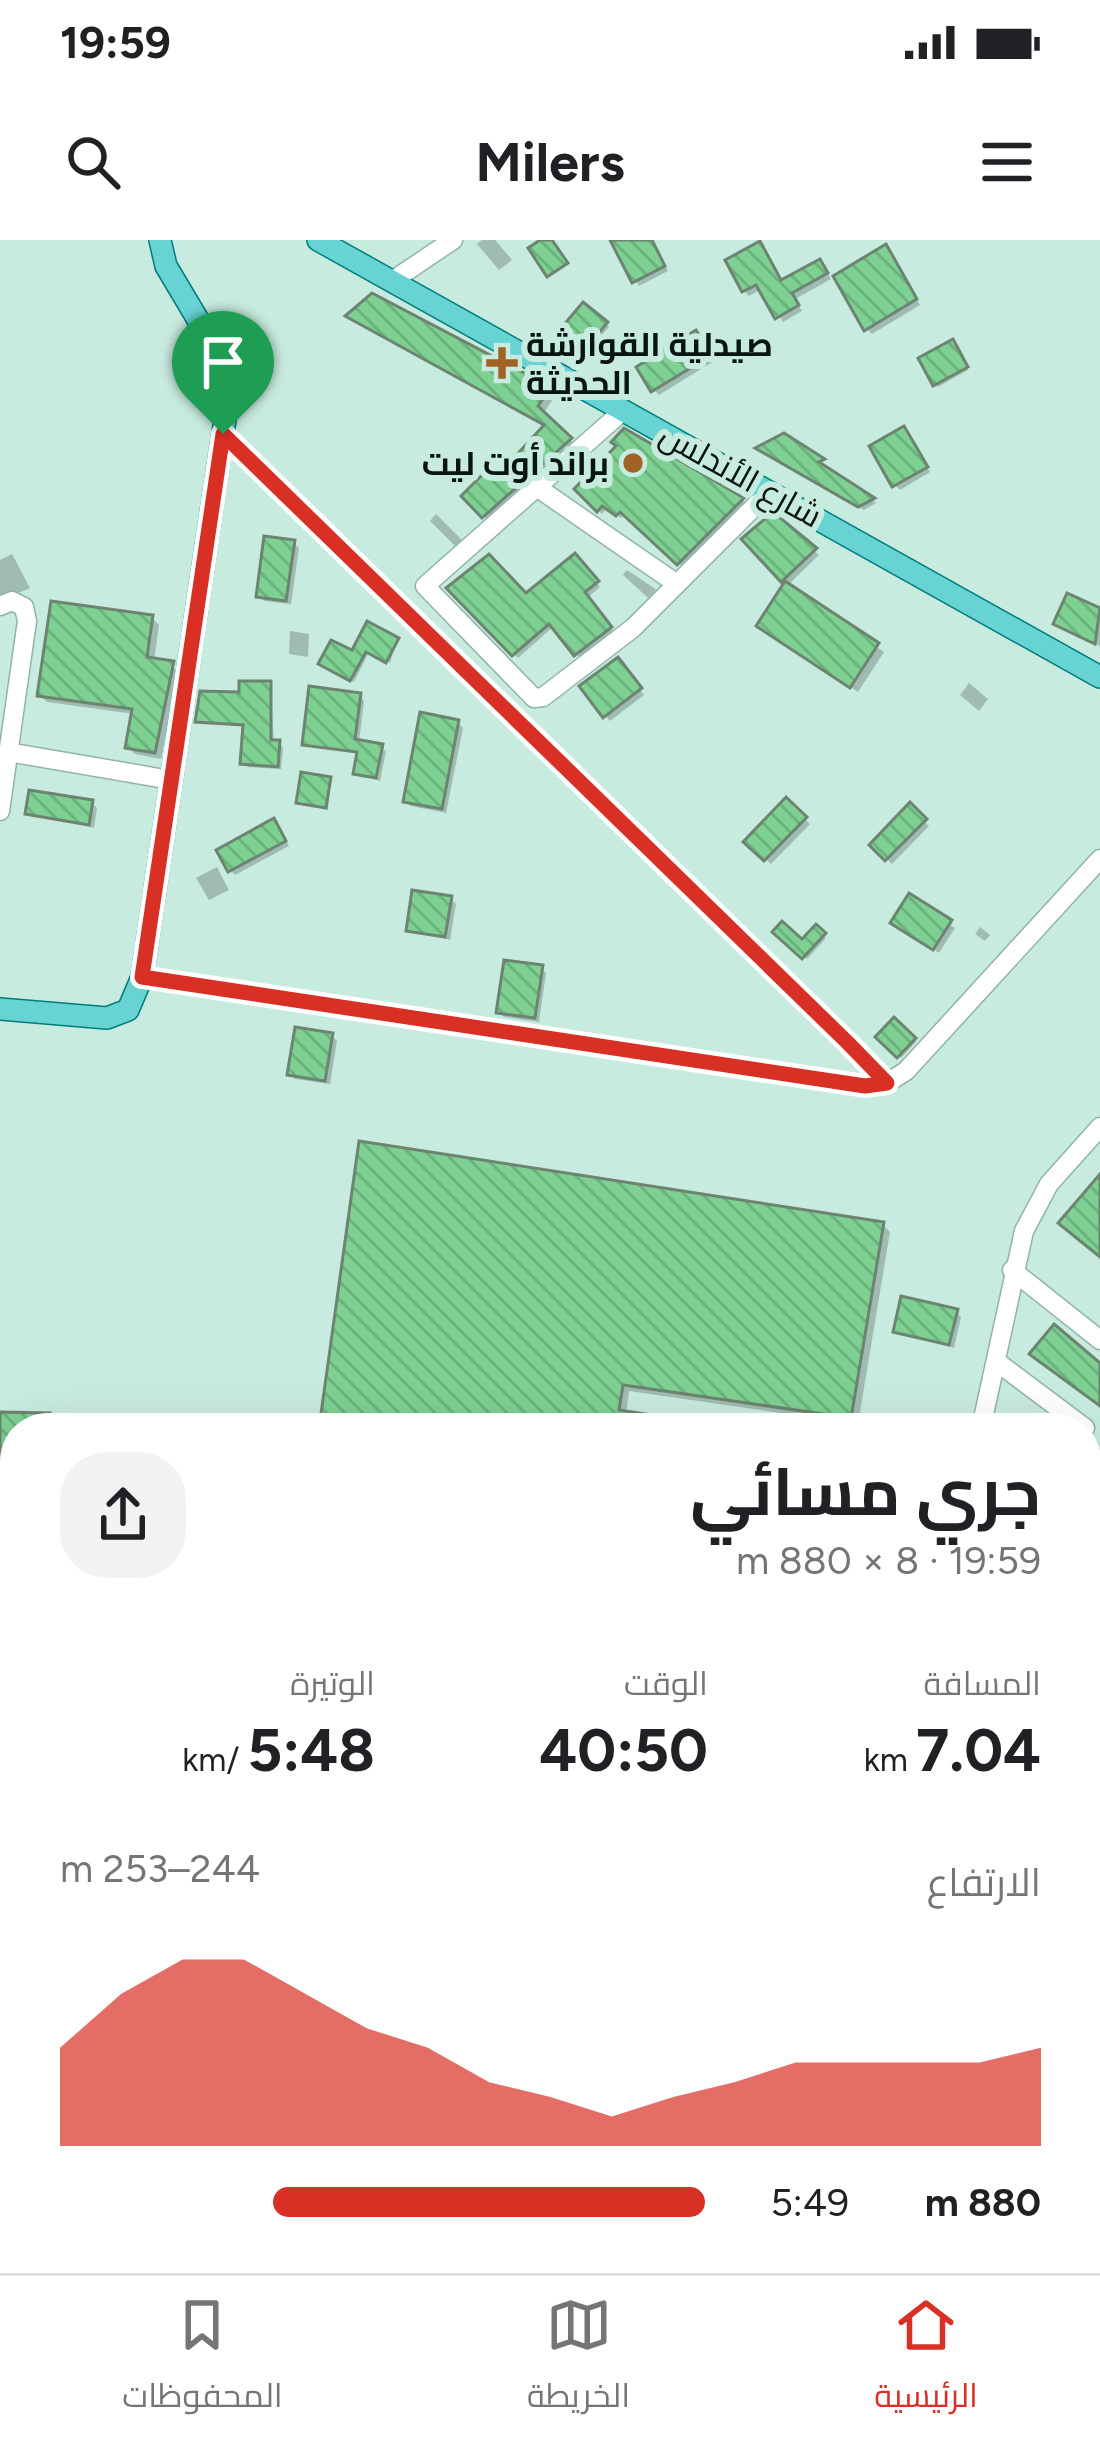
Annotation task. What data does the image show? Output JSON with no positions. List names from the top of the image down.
{
  "streets": {
    "main road": ["شارع الأندلس"]
  },
  "places": {
    "health": ["صيدلية القوارشة الحديثة"],
    "other": ["براند أوت ليت"]
  },
  "page": {
    "status": "19:59",
    "header": "Milers",
    "heading": ["جري مسائي", "19:59 · 8 × 880 m"],
    "stats": [
      ["المسافة", "7.04 km"],
      ["الوقت", "40:50"],
      ["الوتيرة", "5:48 /km"]
    ],
    "chart": ["الارتفاع", "244–253 m"],
    "list": [
      {
        "name": "880 m",
        "note": "5:49"
      }
    ],
    "tabs": ["الرئيسية", "الخريطة", "المحفوظات"]
  }
}
